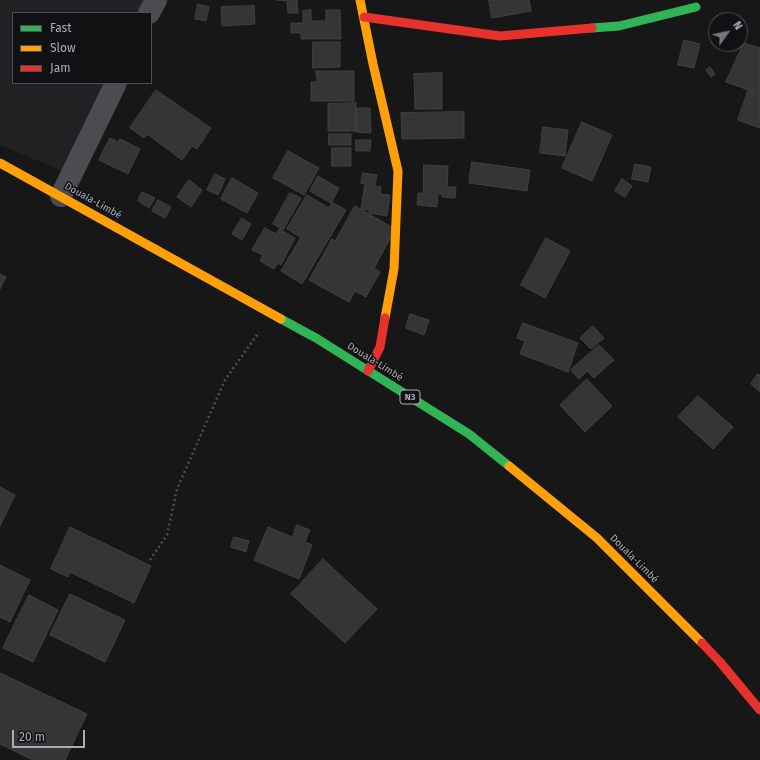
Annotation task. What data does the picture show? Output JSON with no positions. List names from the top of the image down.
{
  "streets": {
    "main road": ["Douala-Limbé", "N3"]
  },
  "legend": ["Fast", "Slow", "Jam"],
  "scale_bar": "20 m",
  "north": "top right"
}
